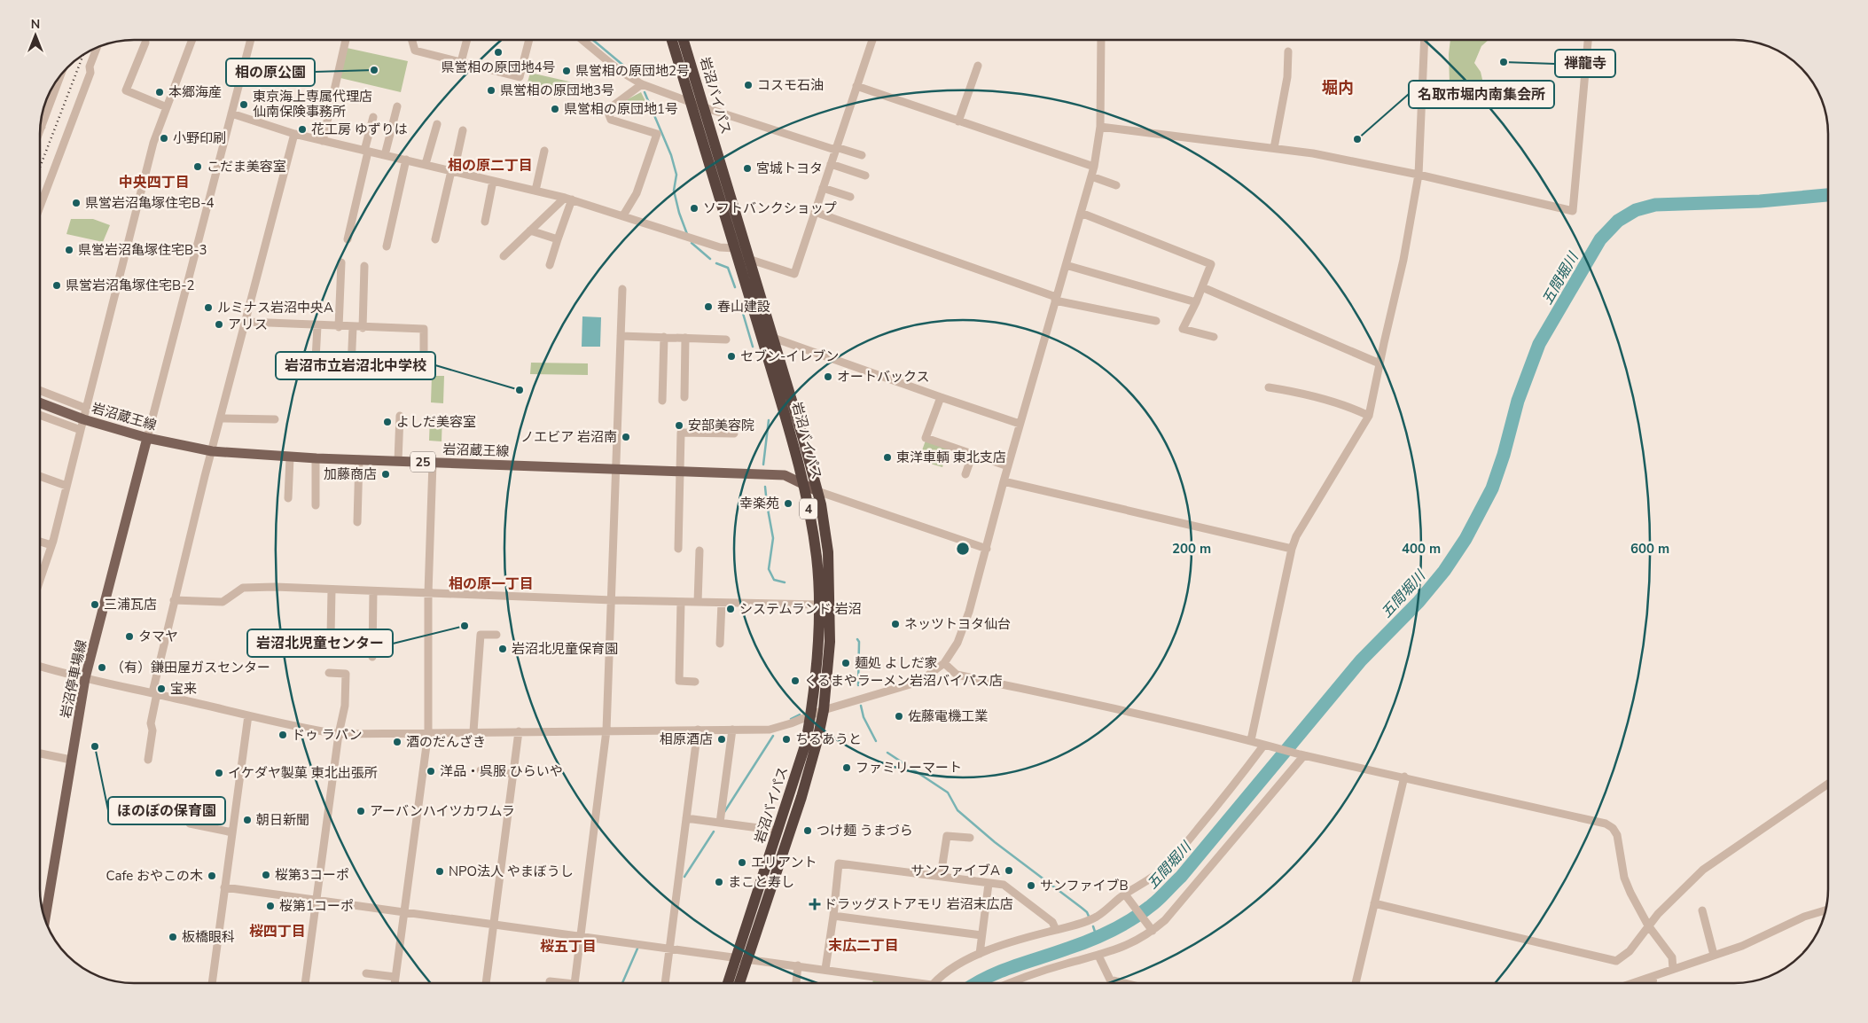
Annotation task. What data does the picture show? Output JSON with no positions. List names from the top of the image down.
{
  "streets": {
    "highway": ["岩沼バイパス", "4"],
    "main road": ["岩沼蔵王線", "25", "岩沼停車場線"]
  },
  "crossings": [
    ["岩沼バイパス", "岩沼蔵王線"],
    ["岩沼蔵王線", "岩沼停車場線"]
  ],
  "districts": [
    "堀内",
    "相の原二丁目",
    "中央四丁目",
    "相の原一丁目",
    "桜四丁目",
    "末広二丁目",
    "桜五丁目"
  ],
  "water": ["五間堀川"],
  "places": {
    "other": [
      "県営相の原団地4号",
      "禅龍寺",
      "相の原公園",
      "県営相の原団地2号",
      "コスモ石油",
      "県営相の原団地3号",
      "本郷海産",
      "東京海上専属代理店 仙南保険事務所",
      "県営相の原団地1号",
      "花工房 ゆずりは",
      "小野印刷",
      "名取市堀内南集会所",
      "こだま美容室",
      "宮城トヨタ",
      "県営岩沼亀塚住宅B-4",
      "ソフトバンクショップ",
      "県営岩沼亀塚住宅B-3",
      "県営岩沼亀塚住宅B-2",
      "春山建設",
      "ルミナス岩沼中央A",
      "アリス",
      "セブン-イレブン",
      "オートバックス",
      "岩沼市立岩沼北中学校",
      "よしだ美容室",
      "安部美容院",
      "ノエビア 岩沼南",
      "東洋車輌 東北支店",
      "加藤商店",
      "幸楽苑",
      "三浦瓦店",
      "システムランド 岩沼",
      "ネッツトヨタ仙台",
      "岩沼北児童センター",
      "タマヤ",
      "岩沼北児童保育園",
      "麺処 よしだ家",
      "（有）鎌田屋ガスセンター",
      "くるまやラーメン岩沼バイパス店",
      "宝来",
      "佐藤電機工業",
      "ドゥ ラパン",
      "相原酒店",
      "ちるあうと",
      "酒のだんざき",
      "ほのぼの保育園",
      "ファミリーマート",
      "洋品・呉服 ひらいや",
      "イケダヤ製菓 東北出張所",
      "アーバンハイツカワムラ",
      "朝日新聞",
      "つけ麺 うまづら",
      "エリアント",
      "サンファイブA",
      "NPO法人 やまぼうし",
      "桜第3コーポ",
      "Cafe おやこの木",
      "まこと寿し",
      "サンファイブB",
      "桜第1コーポ",
      "板橋眼科"
    ],
    "health": ["ドラッグストアモリ 岩沼末広店"]
  },
  "north": "top",
  "rings": ["200 m", "400 m", "600 m"]
}
